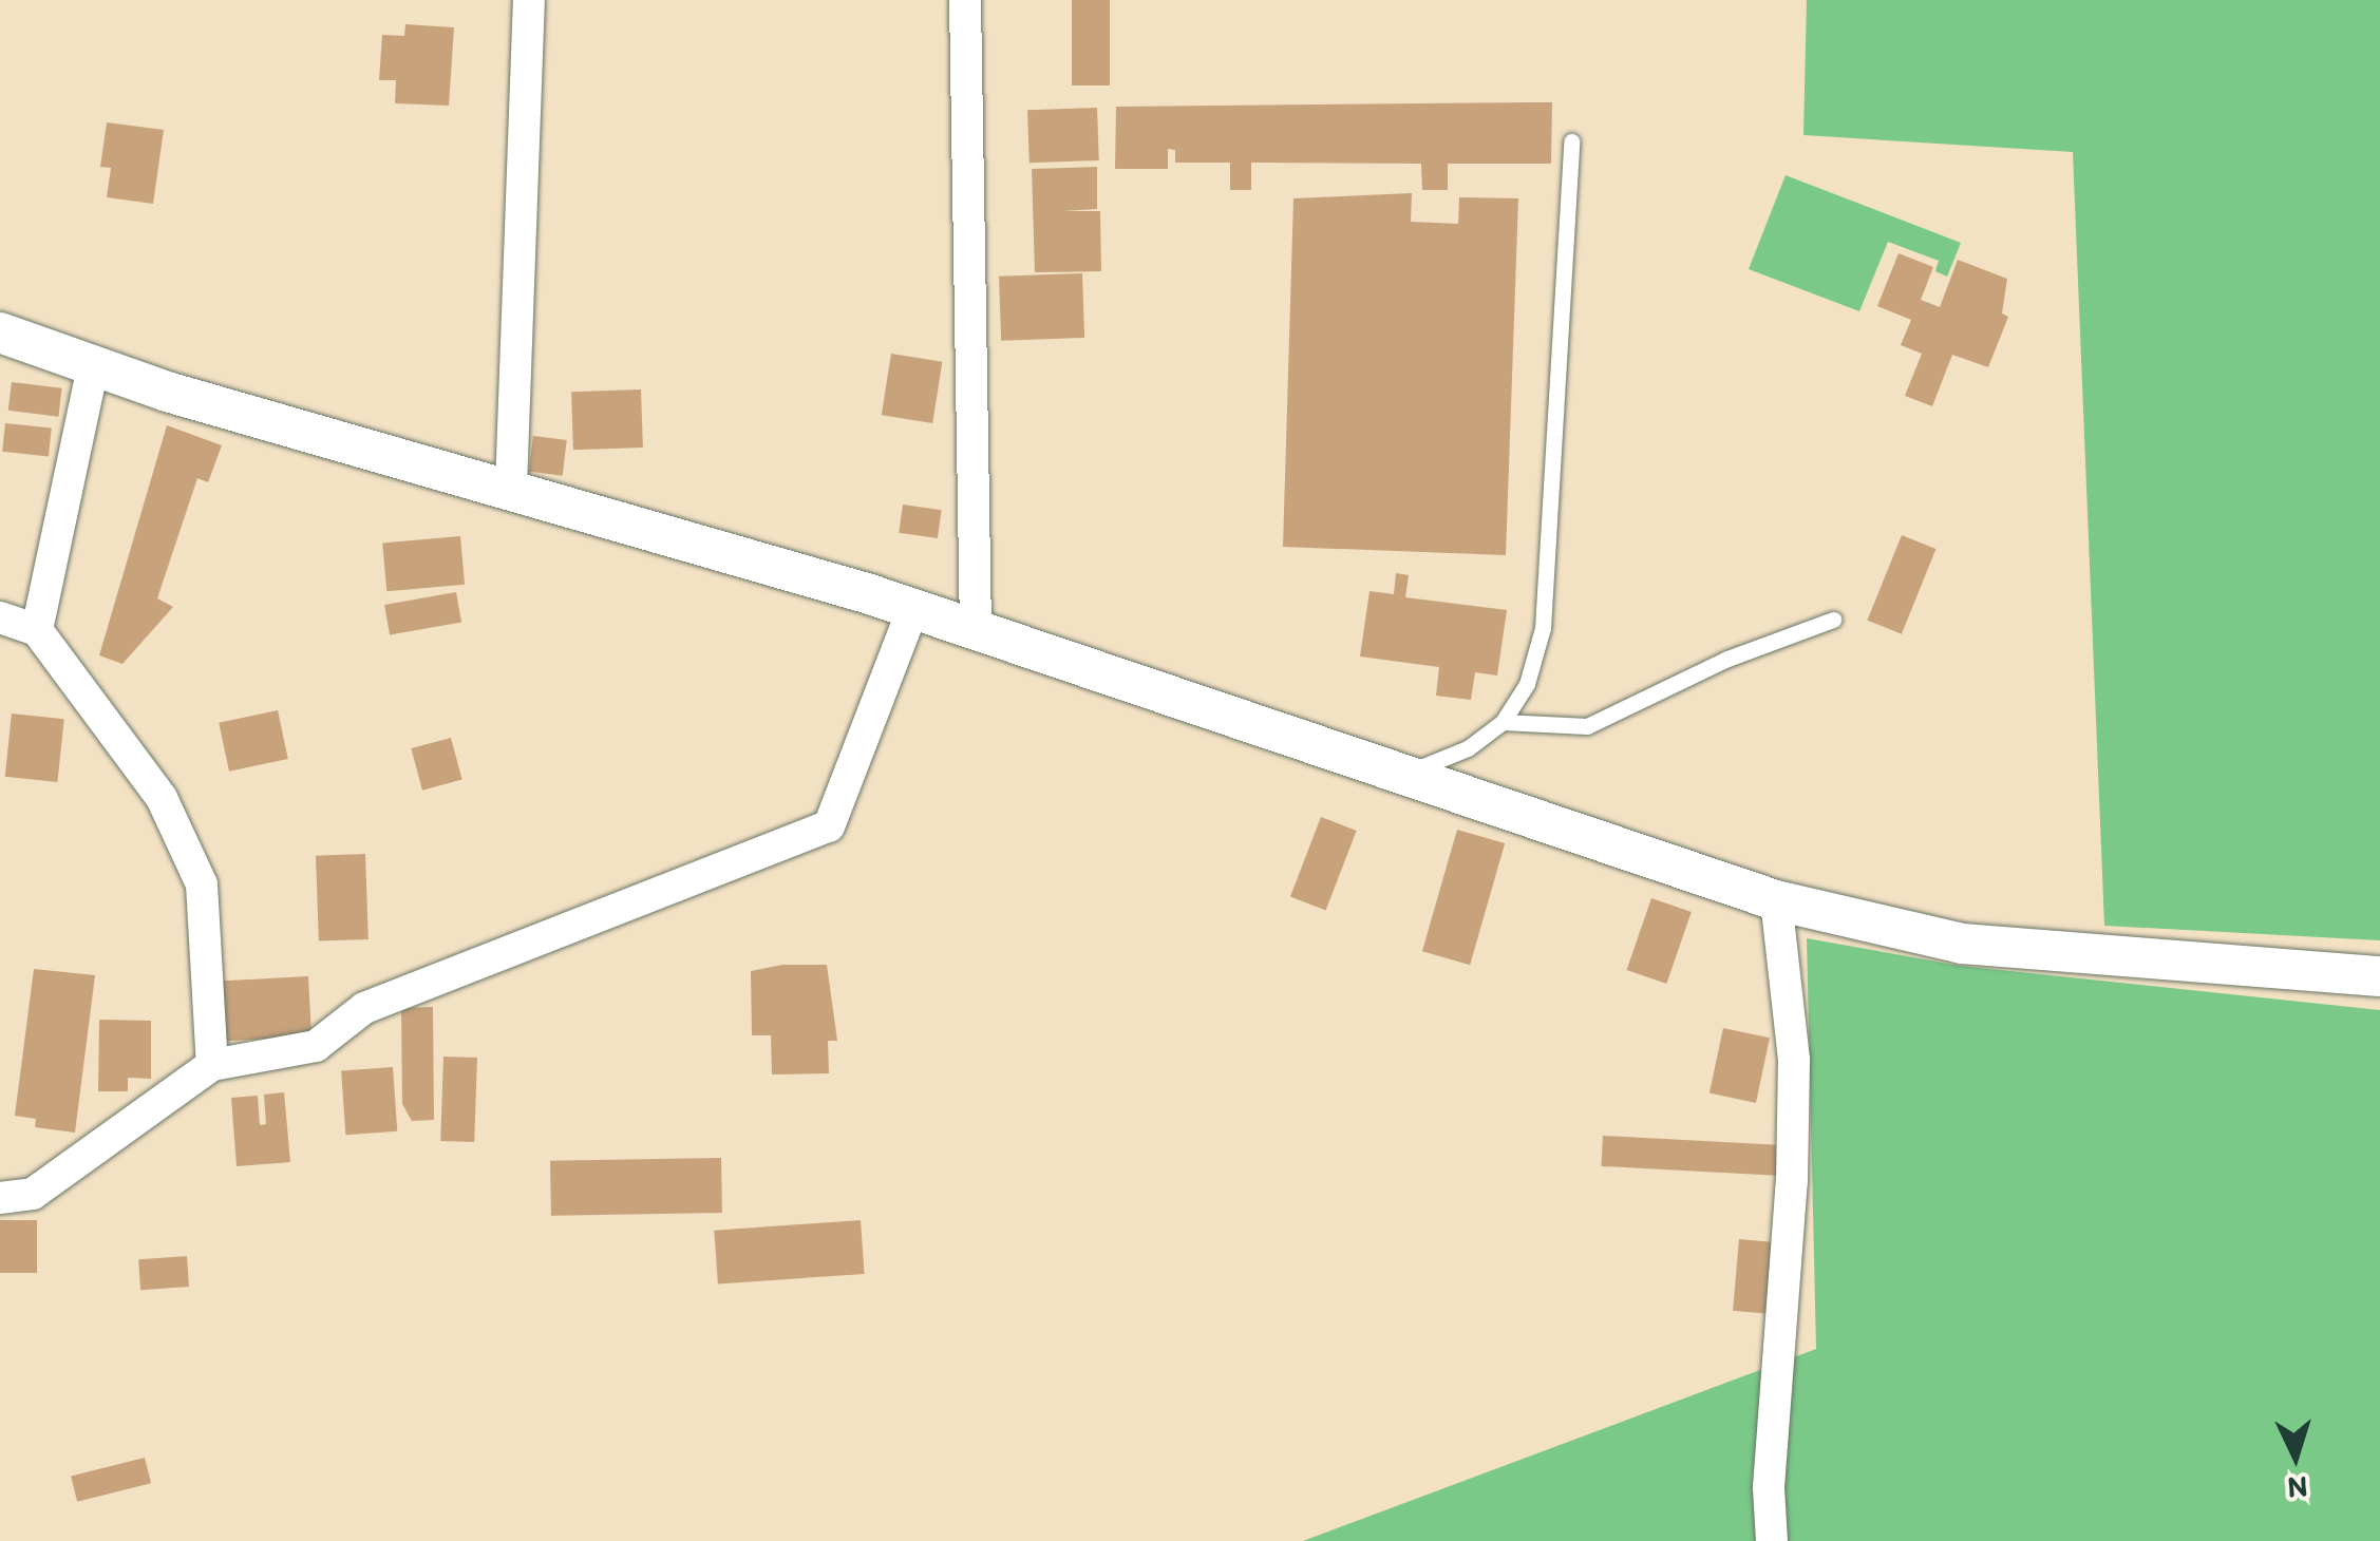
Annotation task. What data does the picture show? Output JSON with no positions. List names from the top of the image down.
{
  "north": "bottom"
}
